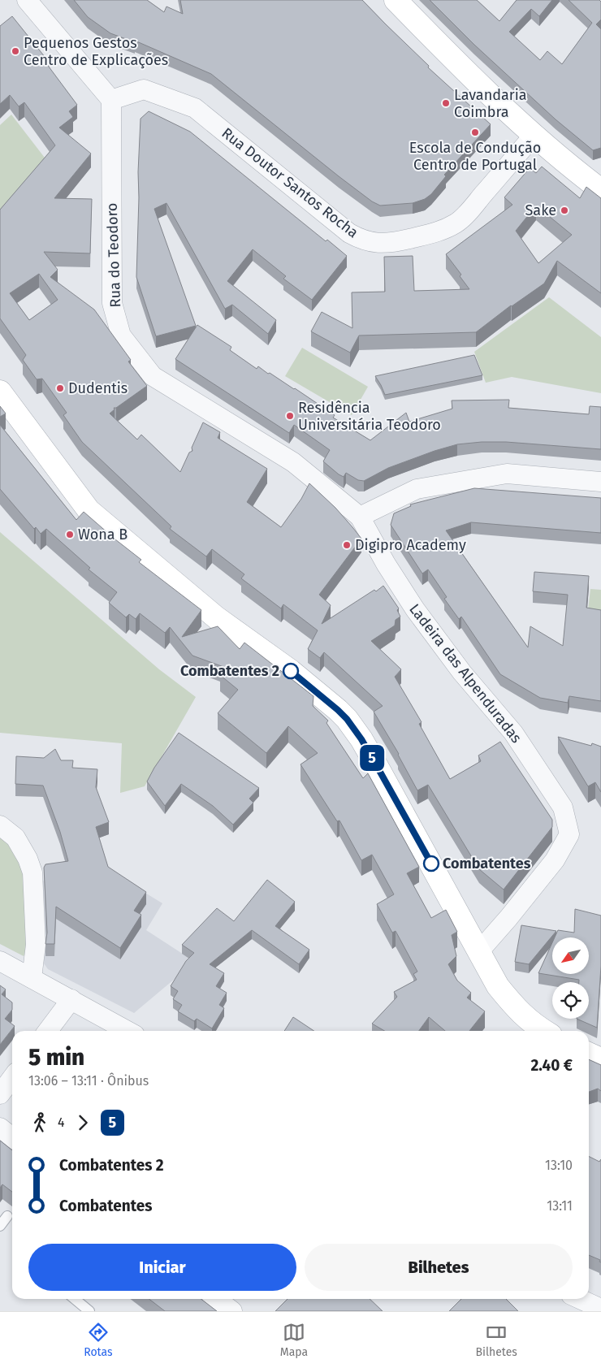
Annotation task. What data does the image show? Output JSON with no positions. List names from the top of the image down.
{
  "streets": {
    "street": ["Rua Doutor Santos Rocha", "Rua do Teodoro", "Ladeira das Alpenduradas"]
  },
  "crossings": [
    ["Rua Doutor Santos Rocha", "Rua do Teodoro"],
    ["Rua do Teodoro", "Ladeira das Alpenduradas"]
  ],
  "places": [
    "Pequenos Gestos Centro de Explicações",
    "Lavandaria Coimbra",
    "Escola de Condução Centro de Portugal",
    "Sake",
    "Dudentis",
    "Residência Universitária Teodoro",
    "Wona B",
    "Digipro Academy",
    "Combatentes 2",
    "Combatentes"
  ],
  "lines": ["bus line 5"],
  "north": "bottom left",
  "page": {
    "on_map": "5",
    "heading": ["5 min", "13:06 – 13:11 · Ônibus", "2.40 €"],
    "legs": ["4", "5"],
    "list": [
      {
        "name": "Combatentes 2",
        "value": "13:10"
      },
      {
        "name": "Combatentes",
        "value": "13:11"
      }
    ],
    "buttons": ["Iniciar", "Bilhetes"],
    "tabs": ["Rotas", "Mapa", "Bilhetes"]
  }
}
